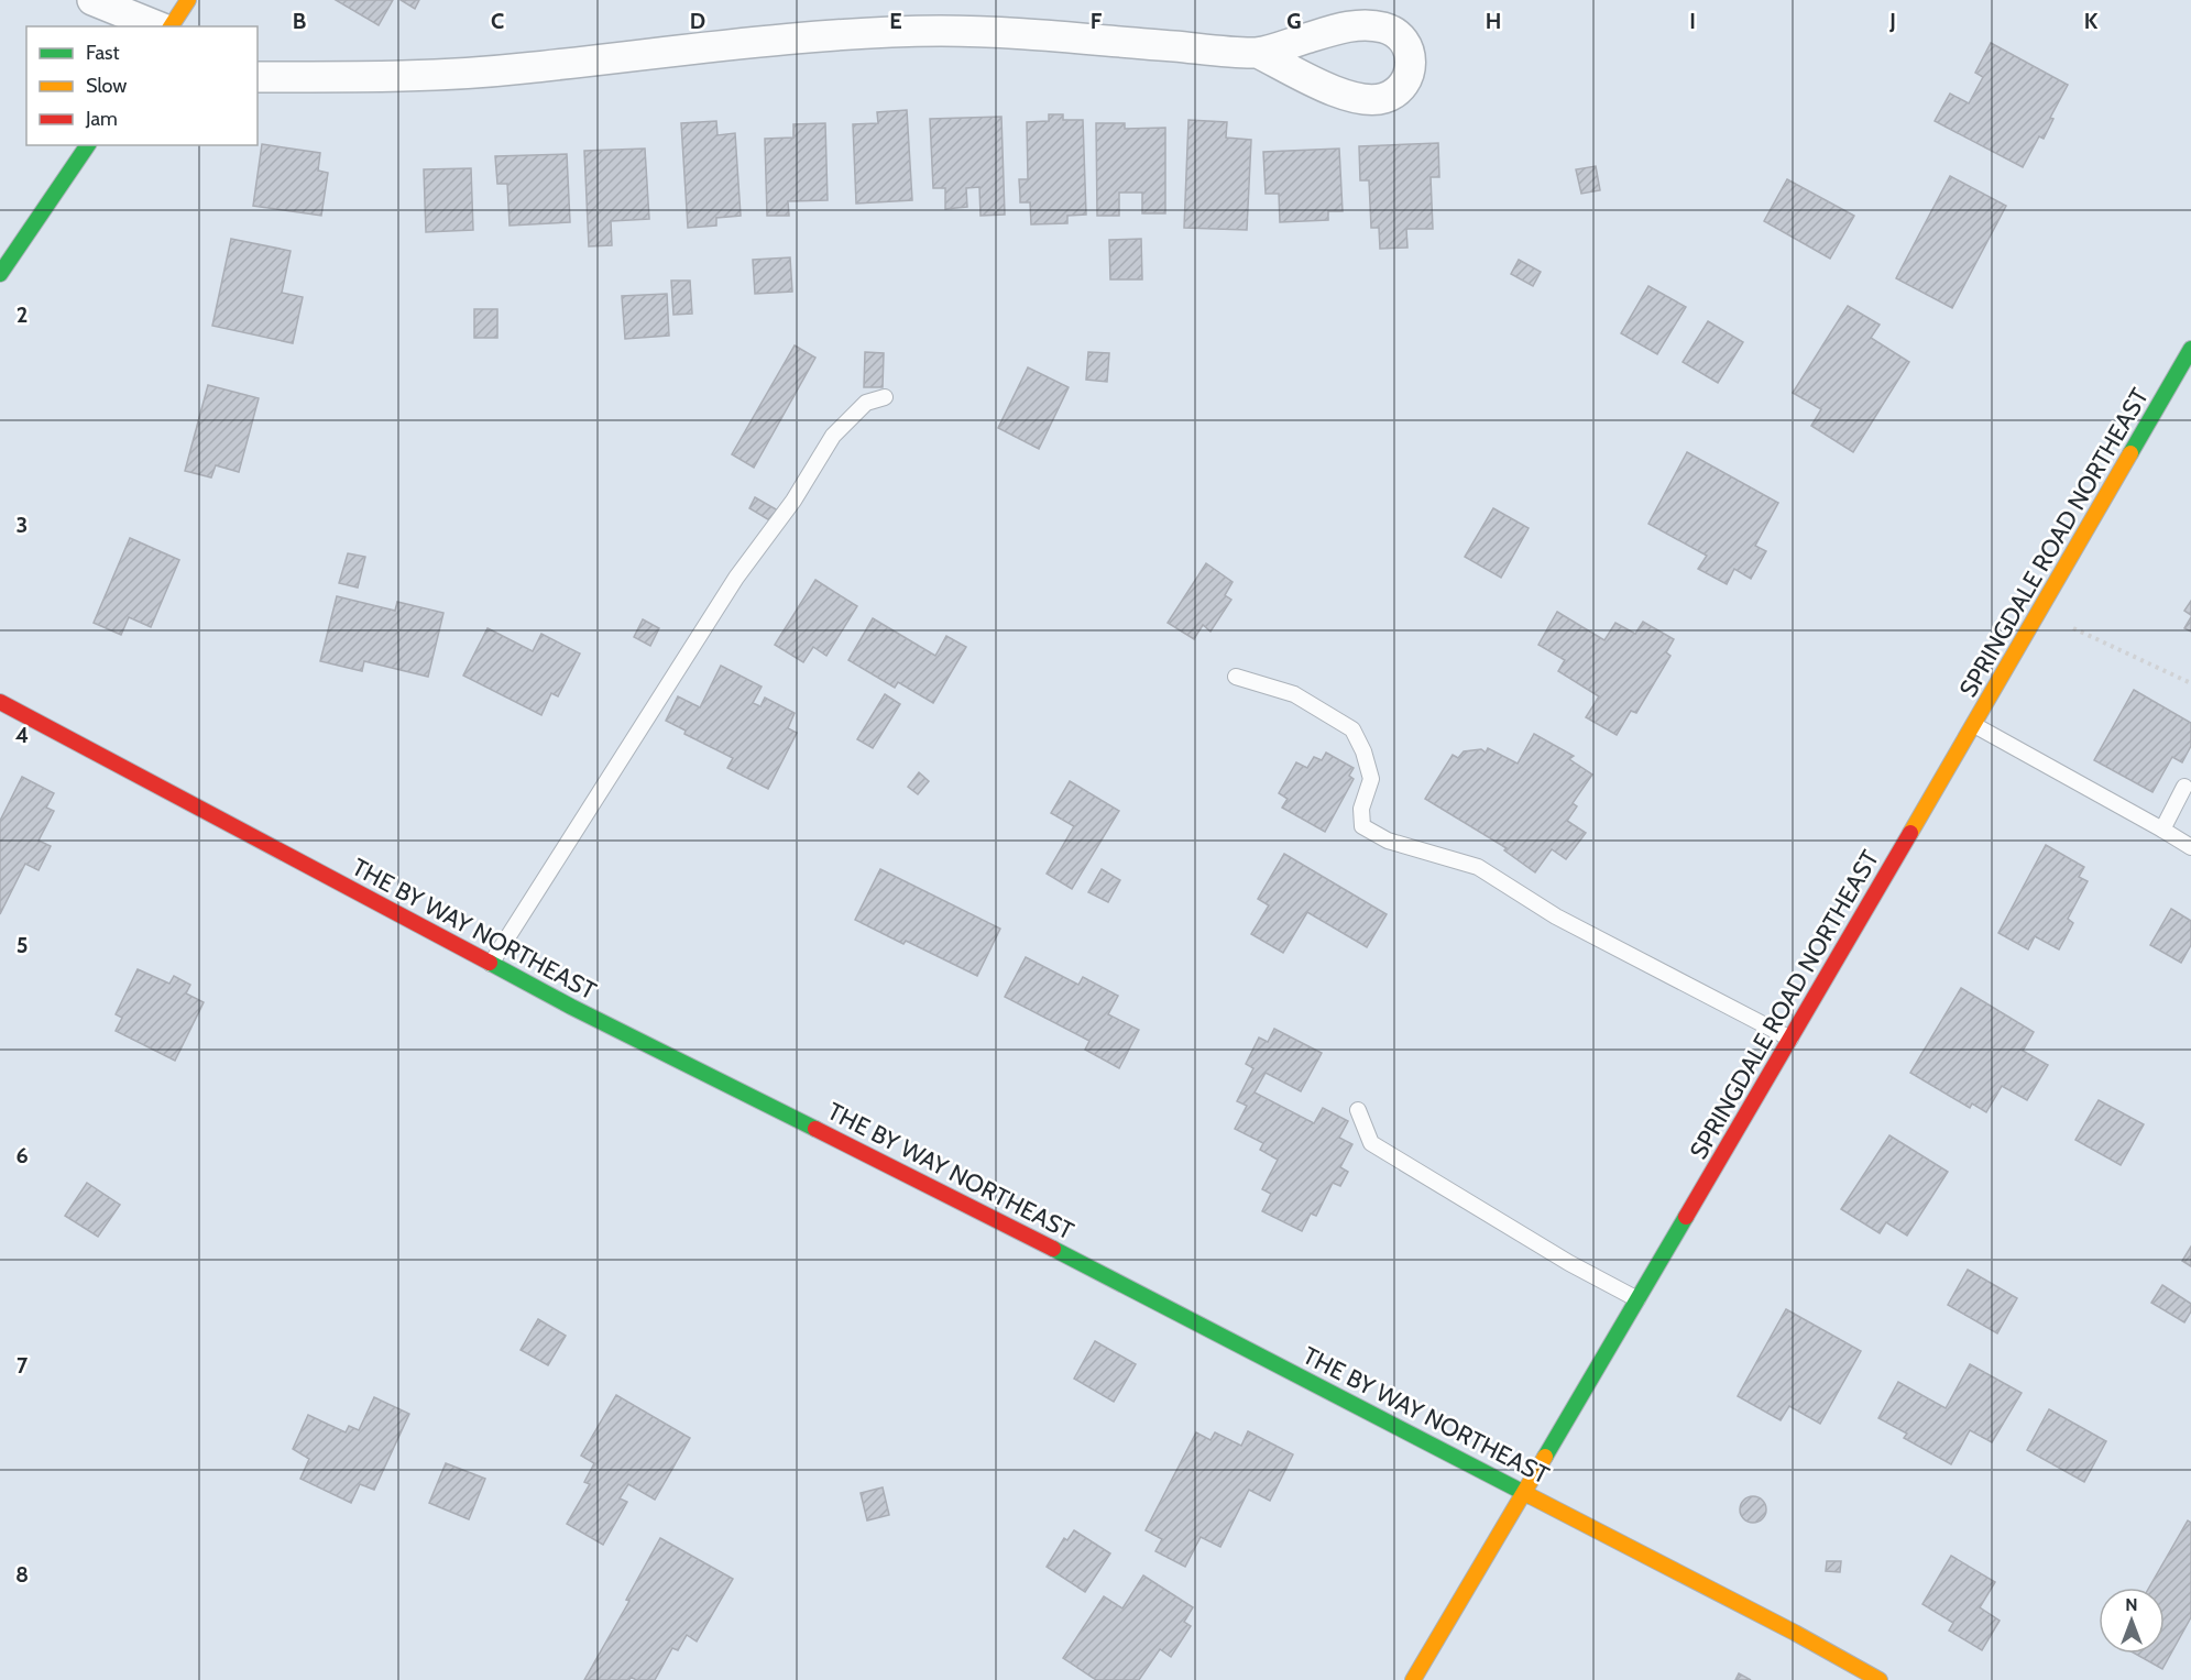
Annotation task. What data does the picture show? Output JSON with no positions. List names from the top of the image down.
{
  "streets": {
    "street": ["SPRINGDALE ROAD NORTHEAST", "THE BY WAY NORTHEAST"]
  },
  "crossings": [
    ["SPRINGDALE ROAD NORTHEAST", "THE BY WAY NORTHEAST"]
  ],
  "legend": ["Fast", "Slow", "Jam"],
  "north": "top",
  "grid": {
    "columns": [
      "B",
      "C",
      "D",
      "E",
      "F",
      "G",
      "H",
      "I",
      "J",
      "K"
    ],
    "rows": [
      "2",
      "3",
      "4",
      "5",
      "6",
      "7",
      "8"
    ]
  }
}
